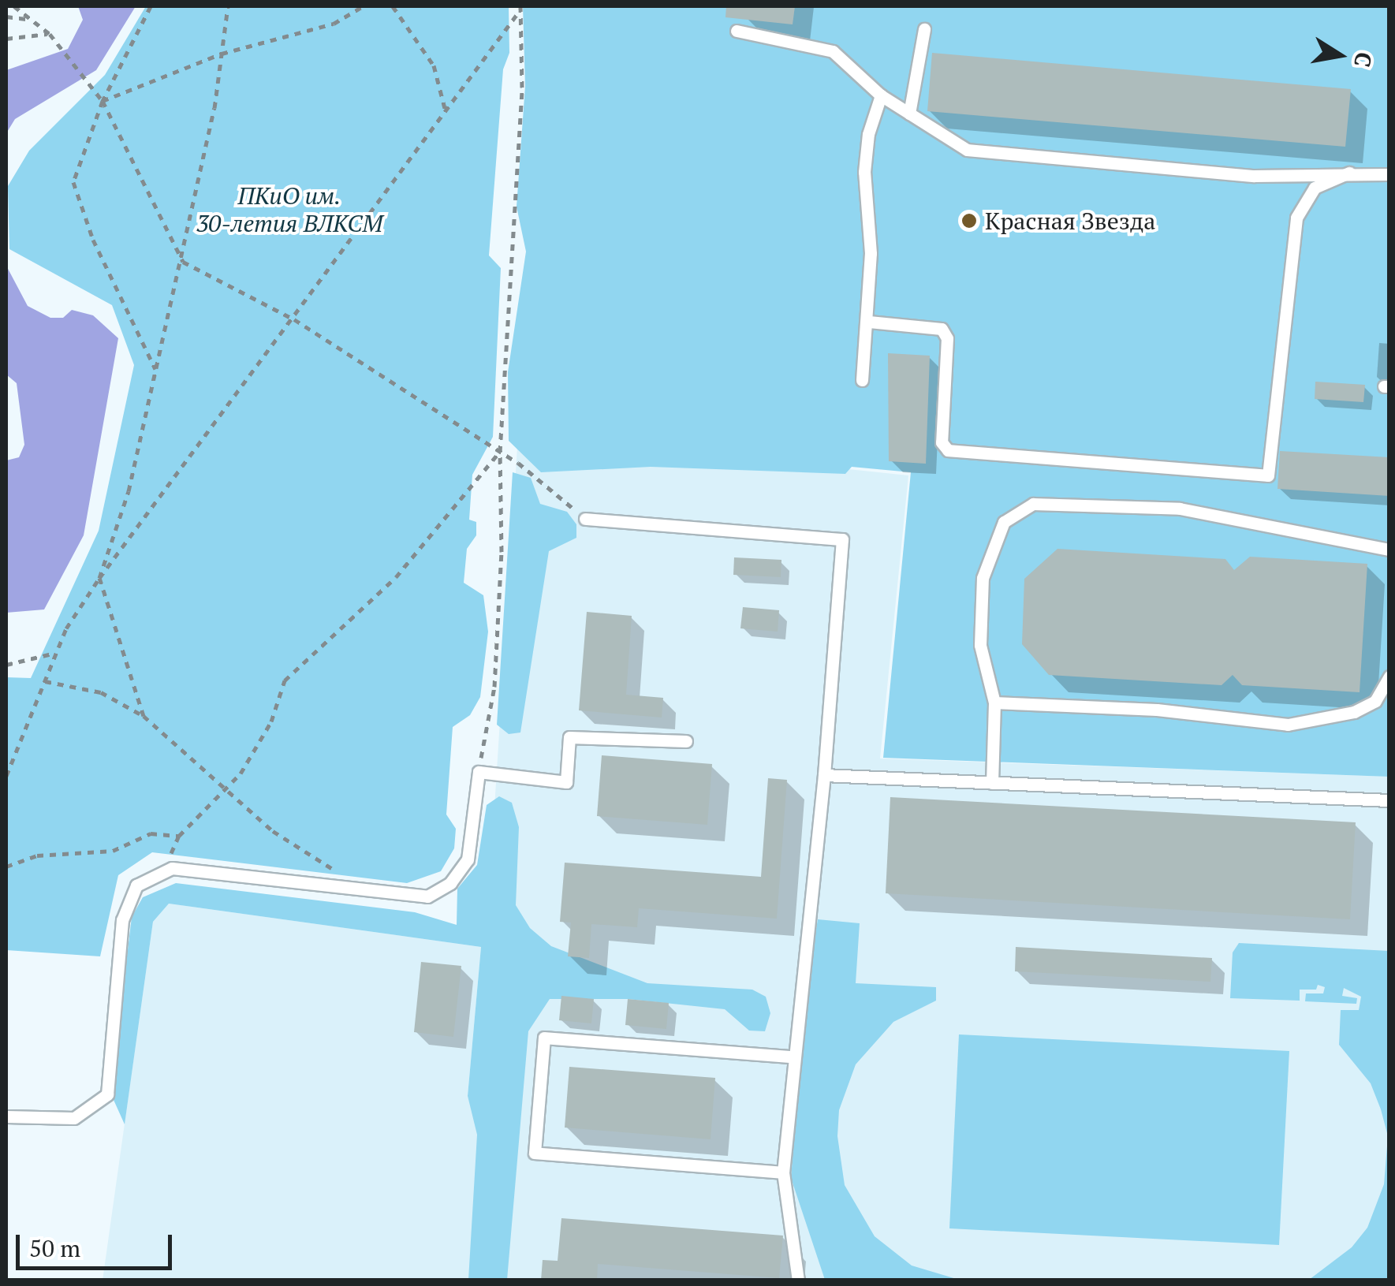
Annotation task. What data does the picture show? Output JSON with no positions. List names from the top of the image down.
{
  "parks": ["ПКиО им. 30-летия ВЛКСМ"],
  "places": ["Красная Звезда"],
  "scale_bar": "50 m",
  "north": "right"
}
